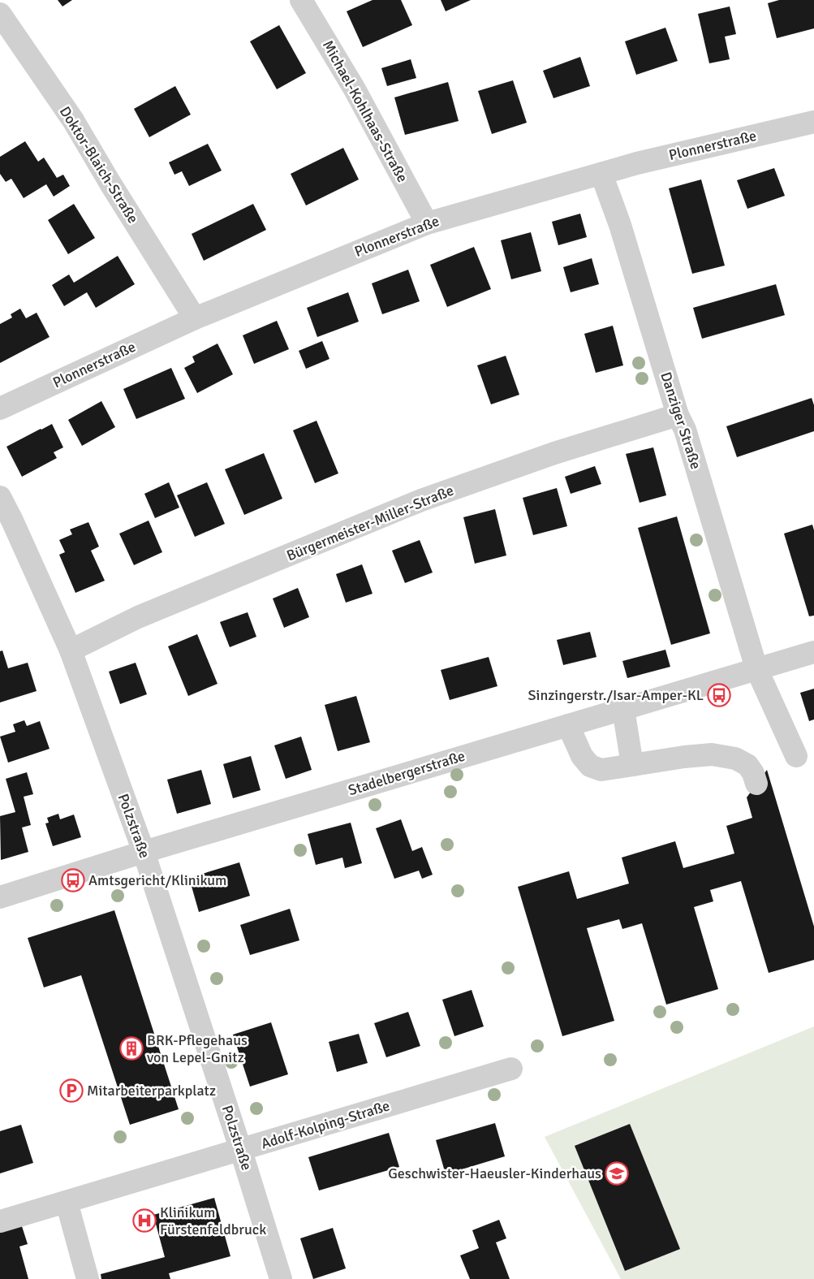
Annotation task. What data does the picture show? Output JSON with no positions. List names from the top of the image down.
{
  "streets": {
    "street": [
      "Michael-Kohlhaas-Straße",
      "Plonnerstraße",
      "Doktor-Blaich-Straße",
      "Danziger Straße",
      "Bürgermeister-Miller-Straße",
      "Stadelbergerstraße",
      "Polzstraße",
      "Adolf-Kolping-Straße"
    ]
  },
  "crossings": [
    ["Michael-Kohlhaas-Straße", "Plonnerstraße"],
    ["Plonnerstraße", "Doktor-Blaich-Straße"],
    ["Plonnerstraße", "Danziger Straße"],
    ["Danziger Straße", "Bürgermeister-Miller-Straße"],
    ["Danziger Straße", "Stadelbergerstraße"],
    ["Bürgermeister-Miller-Straße", "Polzstraße"],
    ["Stadelbergerstraße", "Polzstraße"],
    ["Polzstraße", "Adolf-Kolping-Straße"]
  ],
  "places": {
    "bus stop": ["Sinzingerstr./Isar-Amper-KL", "Amtsgericht/Klinikum"],
    "building": ["BRK-Pflegehaus von Lepel-Gnitz"],
    "parking": ["Mitarbeiterparkplatz"],
    "school or university": ["Geschwister-Haeusler-Kinderhaus"],
    "hospital": ["Klinikum Fürstenfeldbruck"]
  }
}
